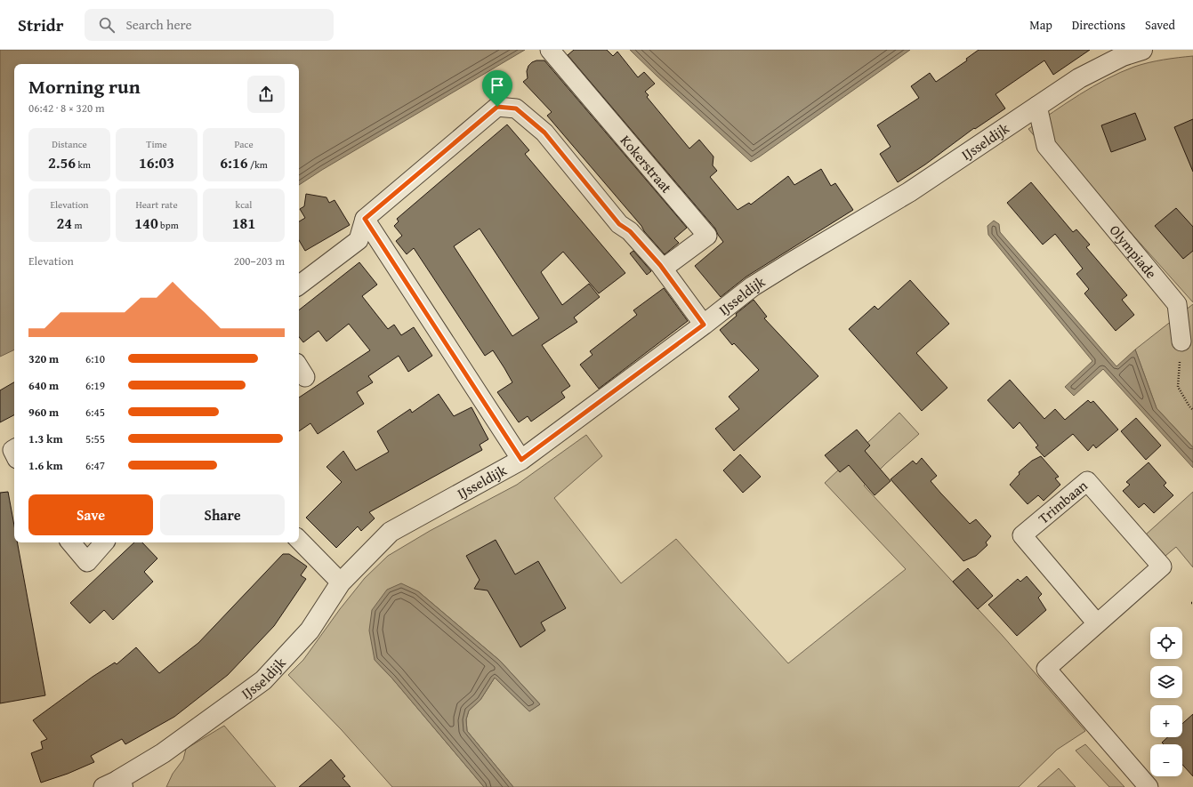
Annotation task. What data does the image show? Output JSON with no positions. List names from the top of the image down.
{
  "streets": {
    "street": [
      "IJsseldijk",
      "Kokerstraat",
      "Olympiade",
      "Trimbaan"
    ]
  },
  "crossings": [
    ["IJsseldijk", "Olympiade"]
  ],
  "page": {
    "header": "Stridr",
    "search": "Search here",
    "nav": ["Map", "Directions", "Saved"],
    "heading": ["Morning run", "06:42 · 8 × 320 m"],
    "stats": [
      ["Distance", "2.56 km"],
      ["Time", "16:03"],
      ["Pace", "6:16 /km"],
      ["Elevation", "24 m"],
      ["Heart rate", "140 bpm"],
      ["kcal", "181"]
    ],
    "chart": ["Elevation", "200–203 m"],
    "list": [
      {
        "name": "320 m",
        "note": "6:10"
      },
      {
        "name": "640 m",
        "note": "6:19"
      },
      {
        "name": "960 m",
        "note": "6:45"
      },
      {
        "name": "1.3 km",
        "note": "5:55"
      },
      {
        "name": "1.6 km",
        "note": "6:47"
      }
    ],
    "buttons": ["Save", "Share"],
    "map_buttons": ["+", "−"]
  }
}
